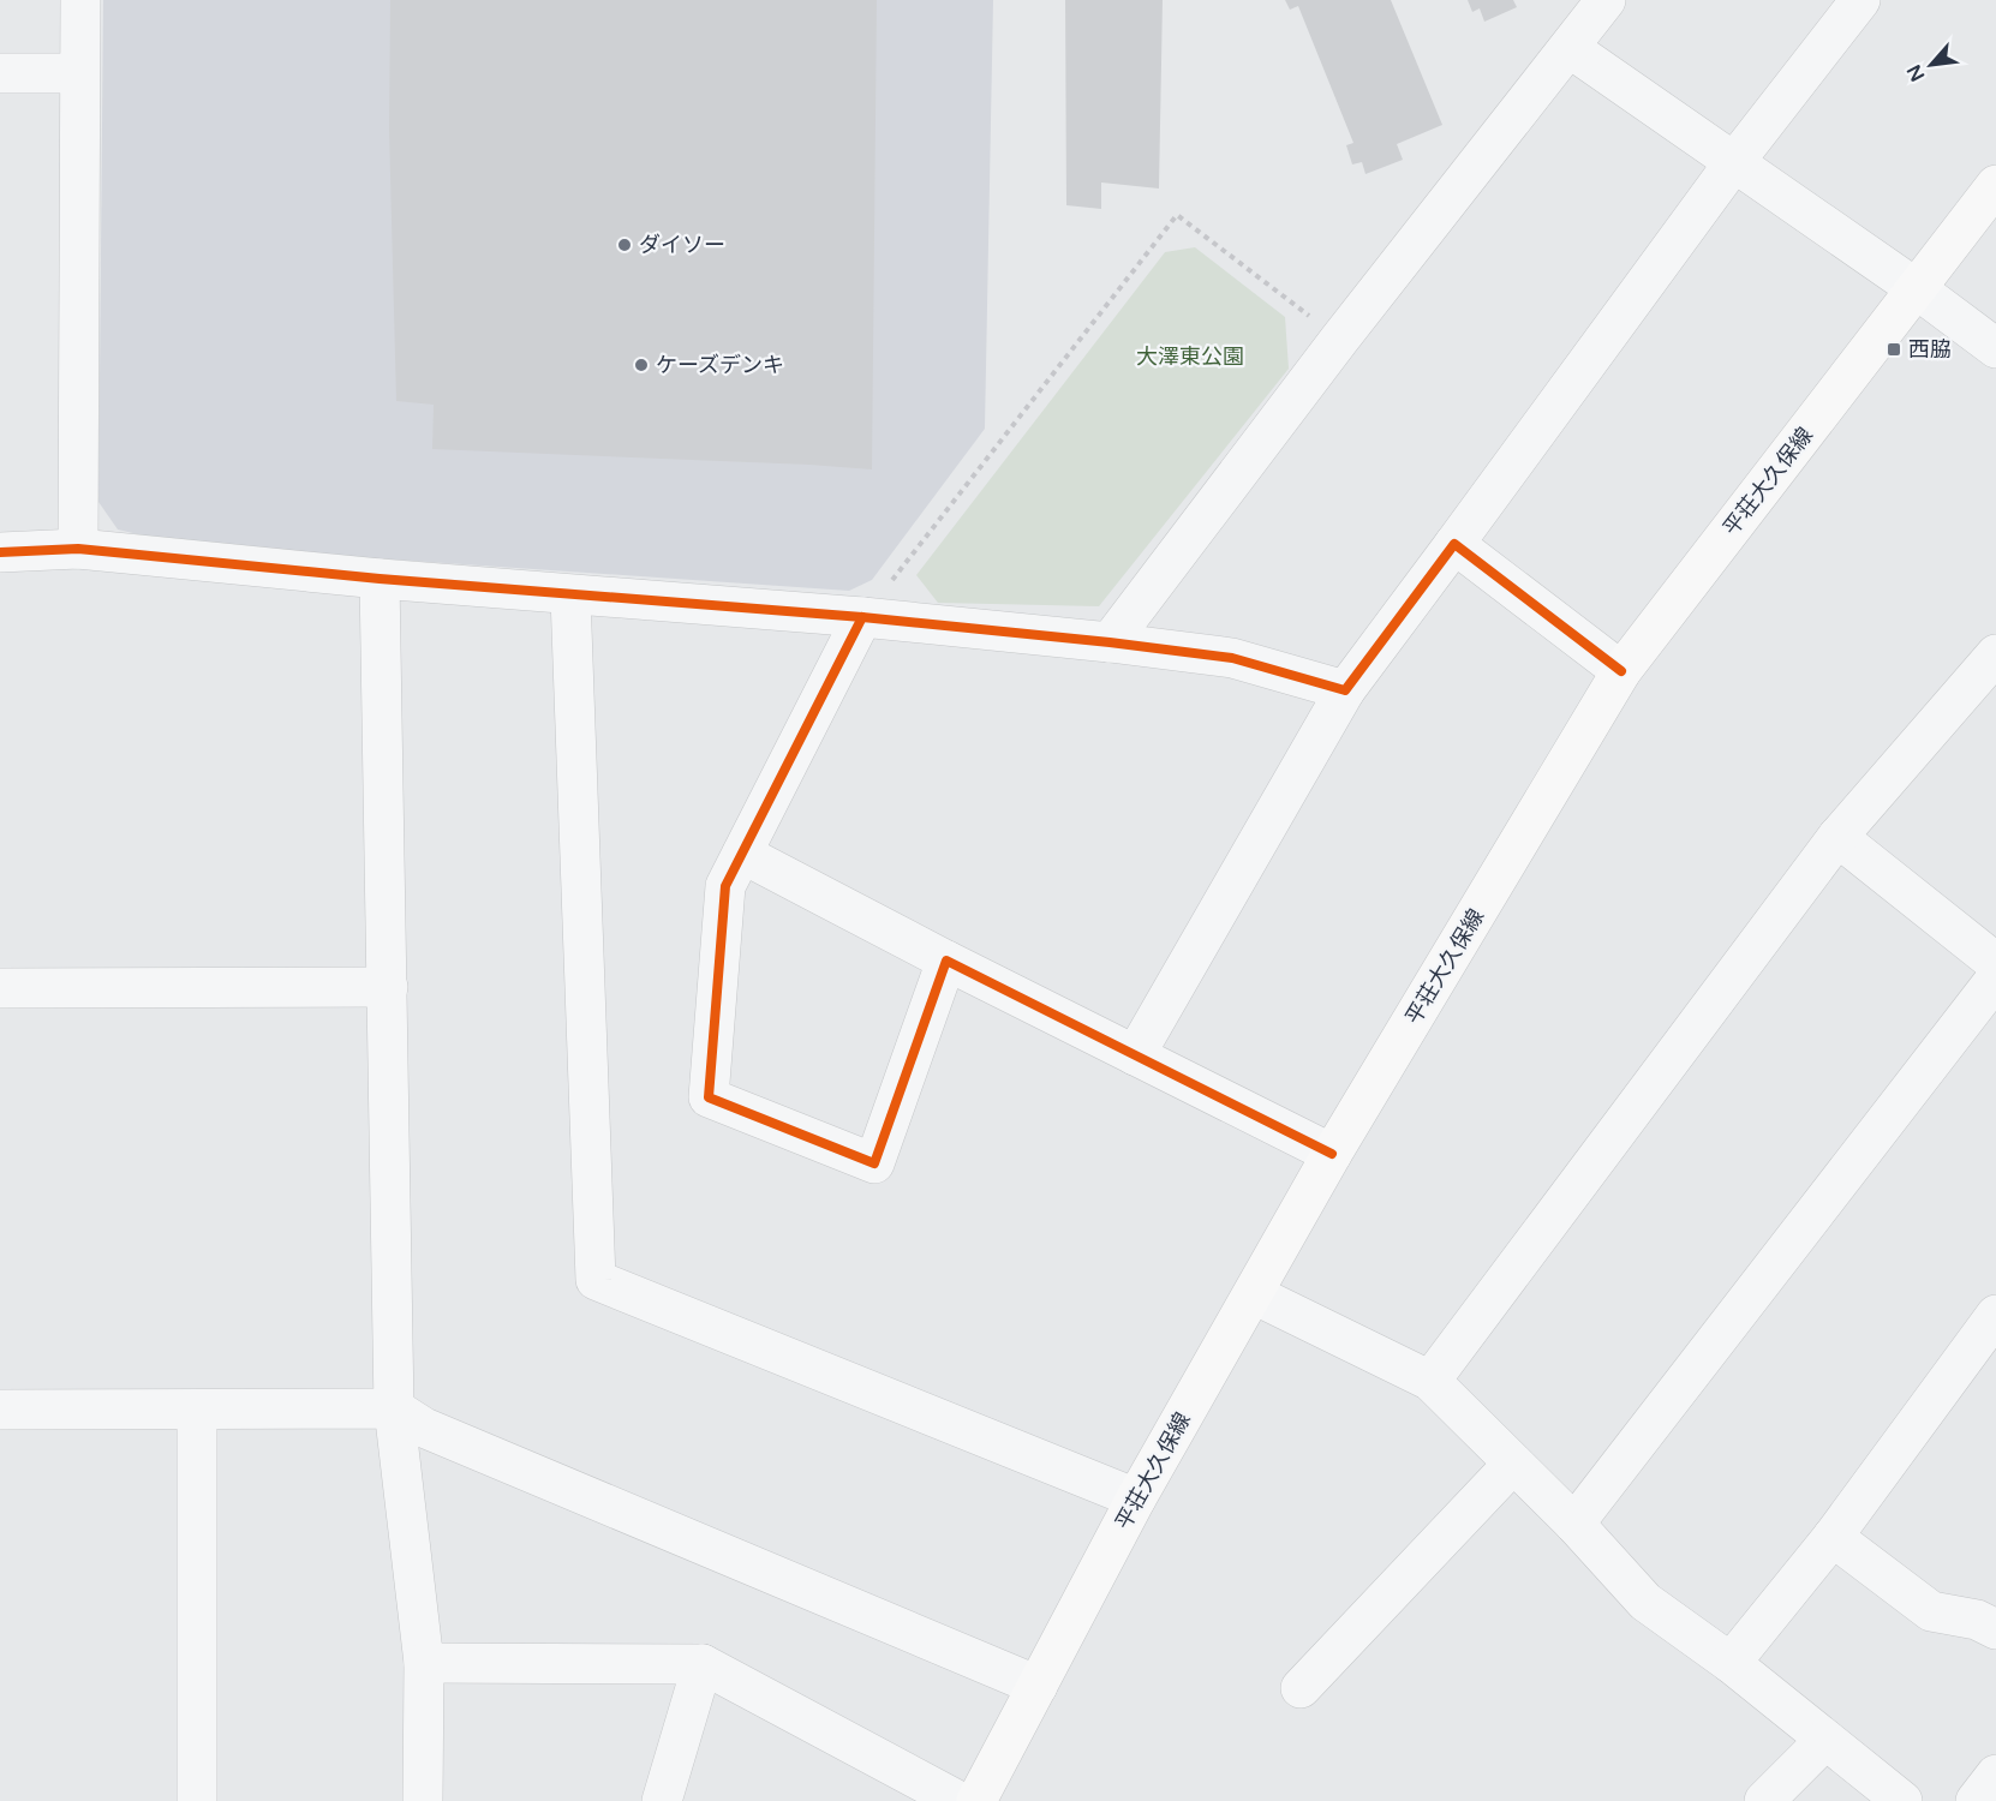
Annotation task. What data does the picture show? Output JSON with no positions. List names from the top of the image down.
{
  "streets": {
    "main road": ["平荘大久保線"]
  },
  "parks": ["大澤東公園"],
  "places": {
    "other": ["ダイソー", "ケーズデンキ"],
    "transit": ["西脇"]
  },
  "north": "bottom left"
}
